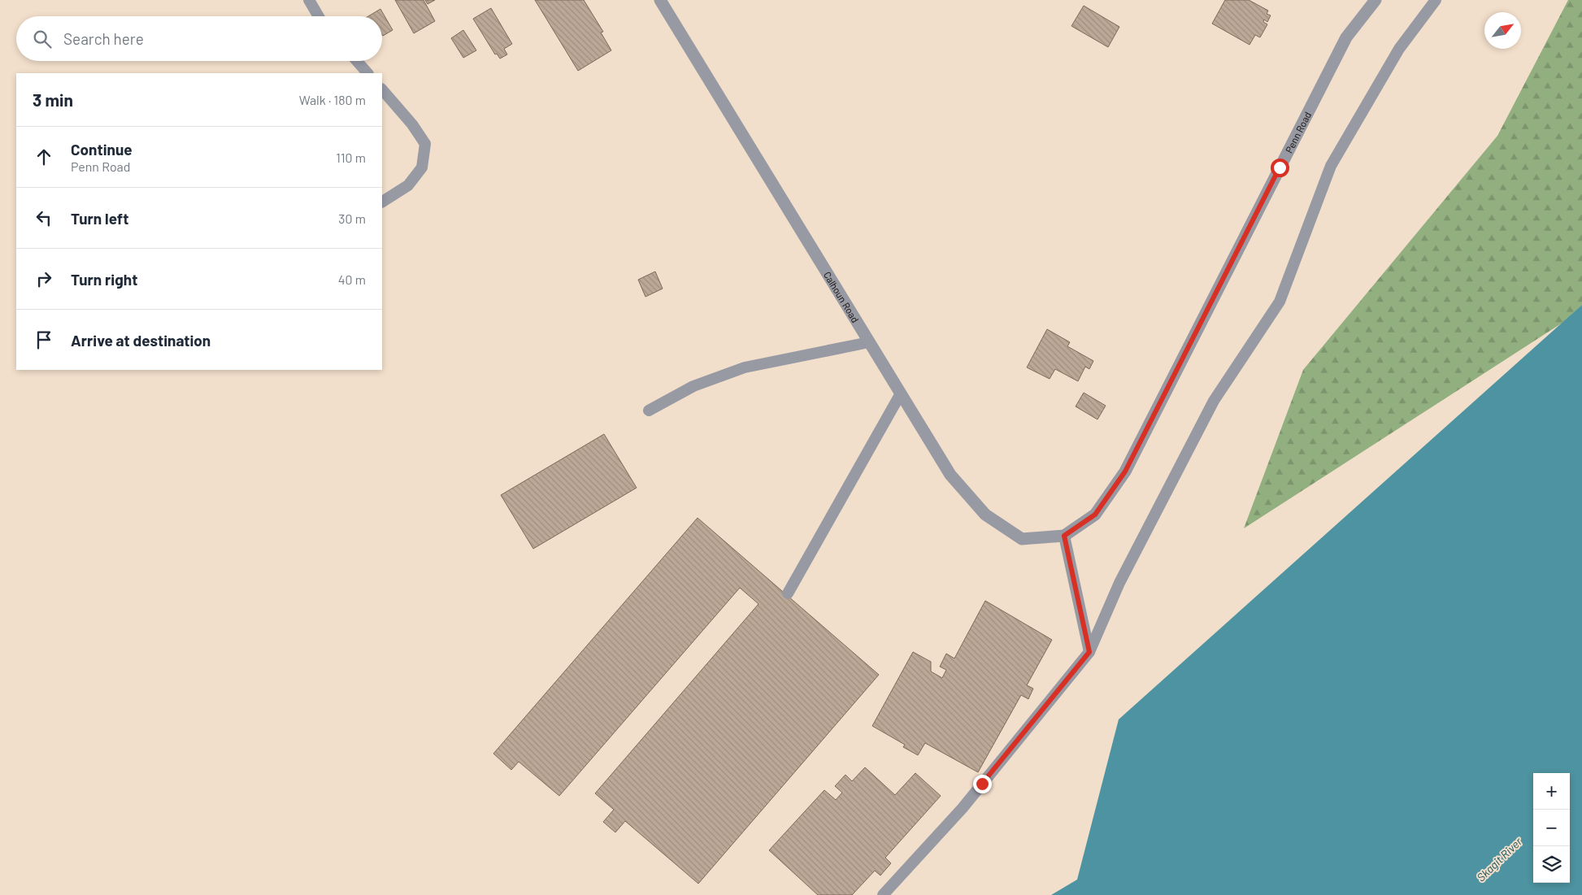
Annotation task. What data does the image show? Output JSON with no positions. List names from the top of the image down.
{
  "streets": {
    "street": ["Penn Road", "Calhoun Road"]
  },
  "crossings": [
    ["Penn Road", "Calhoun Road"]
  ],
  "water": ["Skagit River"],
  "north": "top right",
  "page": {
    "search": "Search here",
    "heading": ["3 min", "Walk · 180 m"],
    "list": [
      ["Continue", "Penn Road", "110 m"],
      ["Turn left", "30 m"],
      ["Turn right", "40 m"],
      "Arrive at destination"
    ],
    "map_buttons": ["+", "−"]
  }
}
